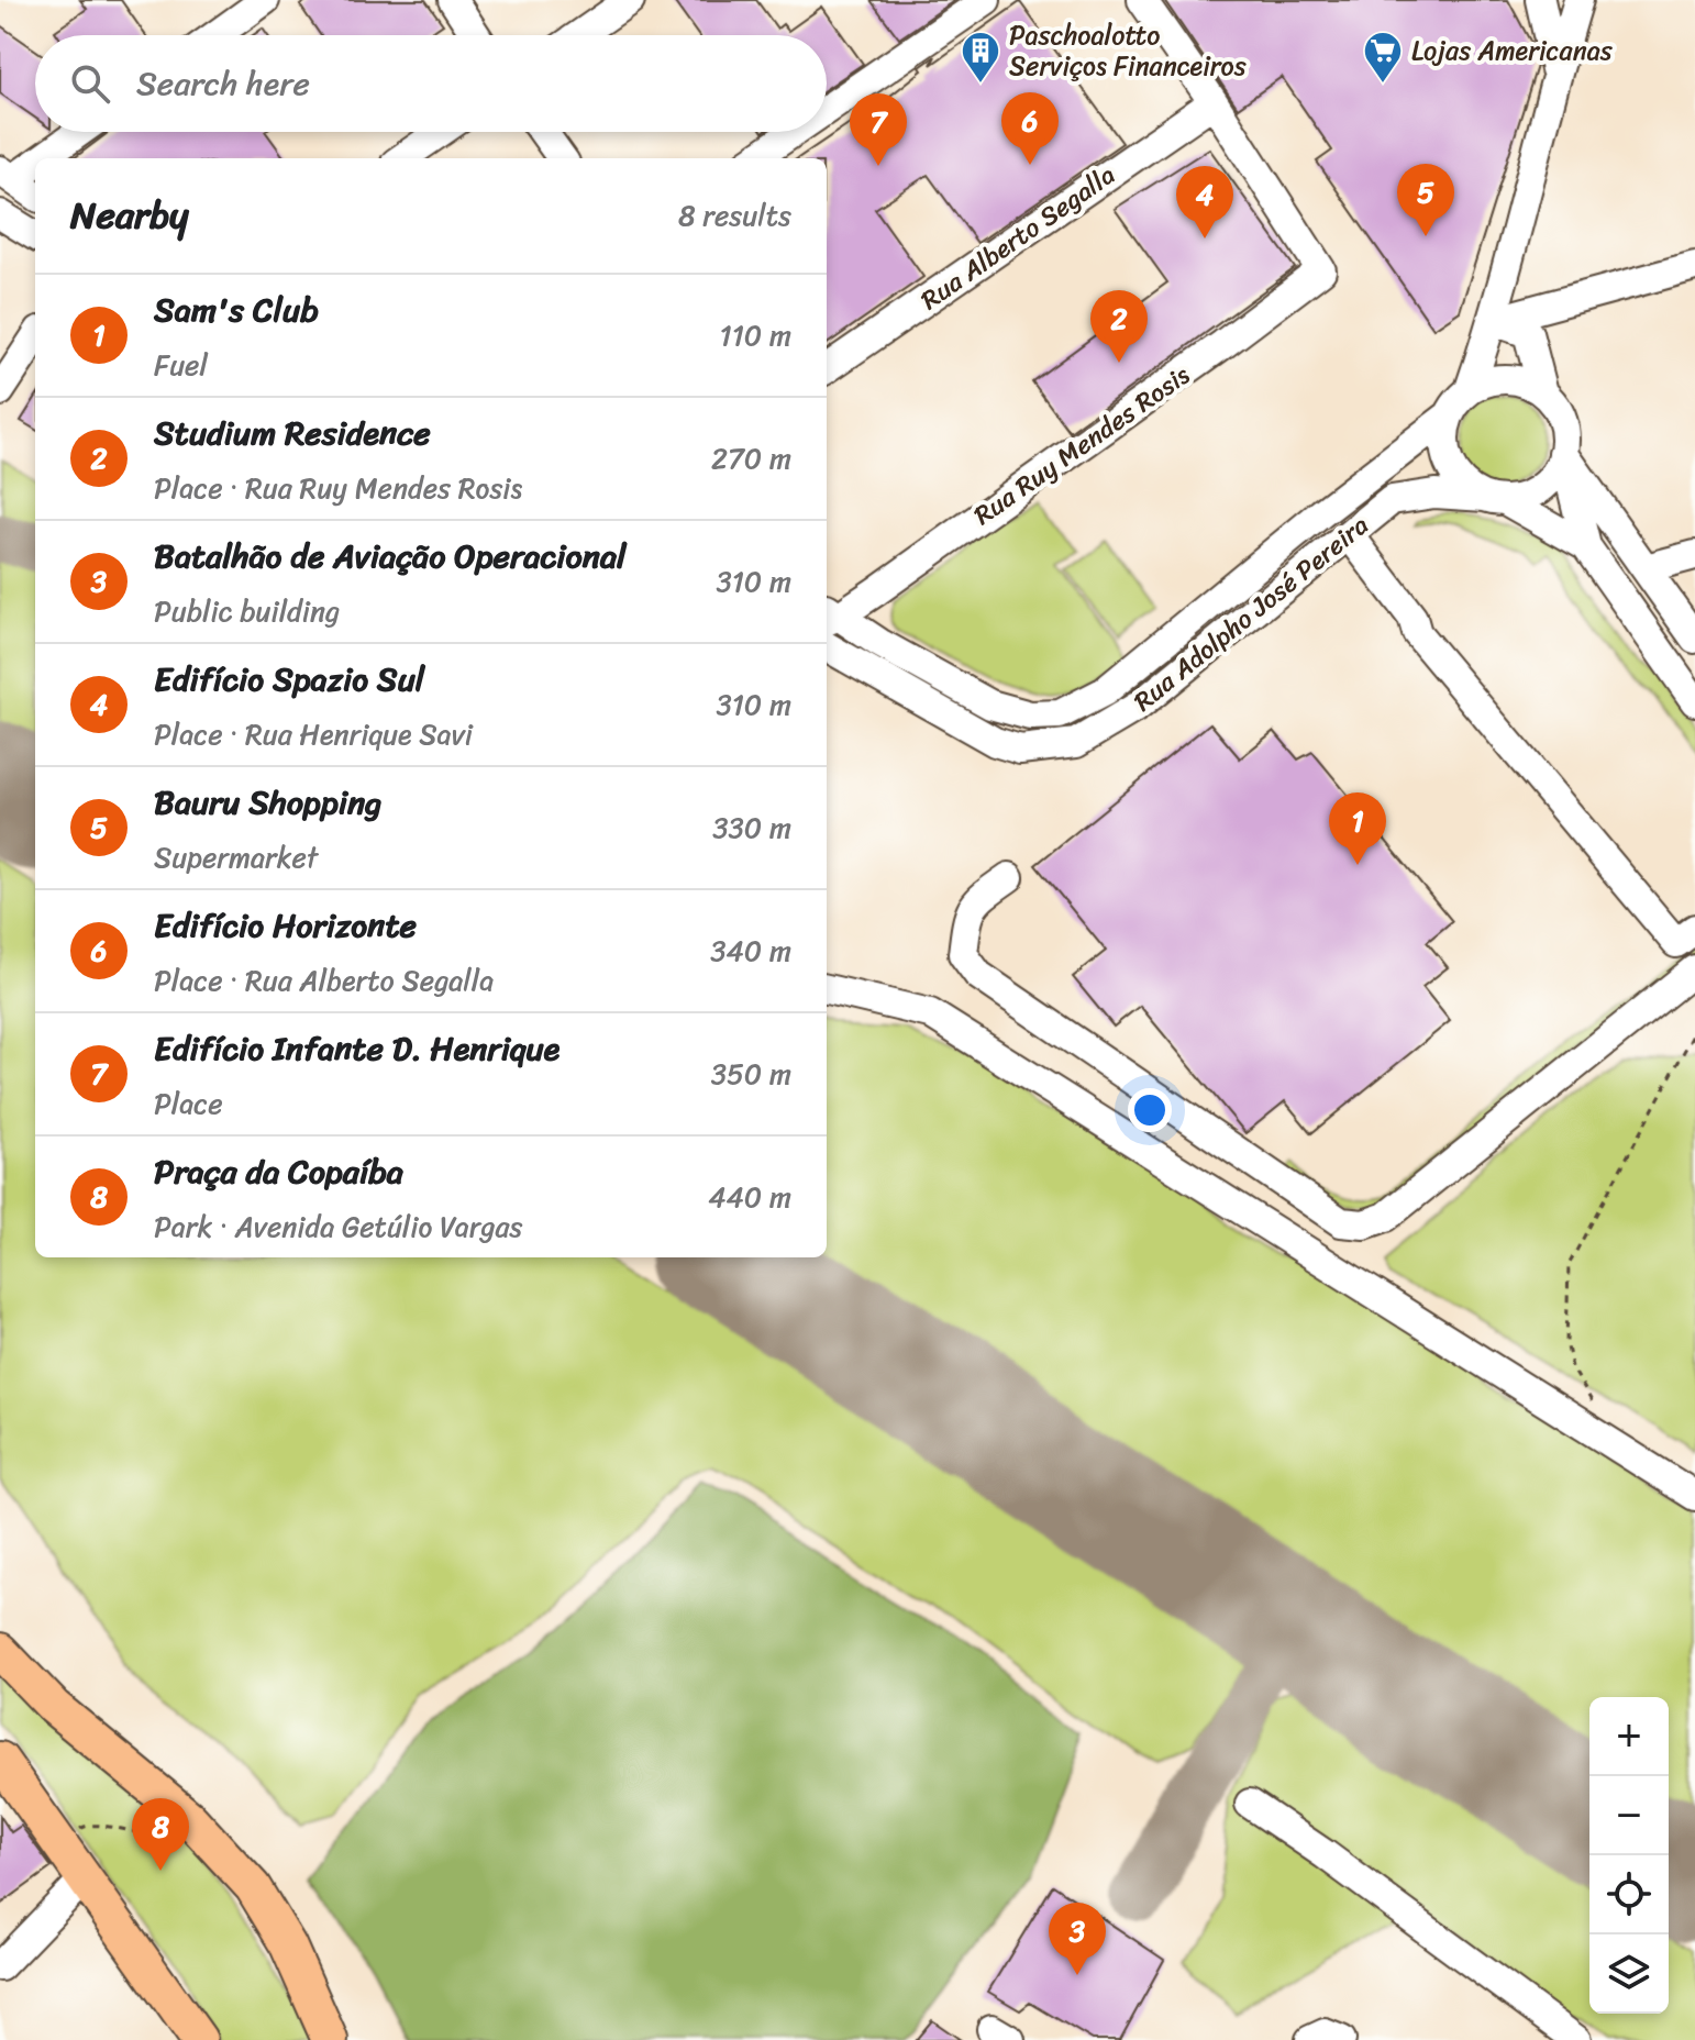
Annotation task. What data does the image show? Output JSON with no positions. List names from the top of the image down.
{
  "streets": {
    "street": ["Rua Alberto Segalla", "Rua Ruy Mendes Rosis", "Rua Adolpho José Pereira"]
  },
  "crossings": [
    ["Rua Alberto Segalla", "Rua Ruy Mendes Rosis"]
  ],
  "places": {
    "building": ["Paschoalotto Serviços Financeiros"],
    "supermarket": ["Lojas Americanas"]
  },
  "page": {
    "search": "Search here",
    "pins": [
      "6",
      "7",
      "5",
      "4",
      "2",
      "1",
      "8",
      "3"
    ],
    "heading": ["Nearby", "8 results"],
    "list": [
      {
        "mark": "1",
        "name": "Sam's Club",
        "note": "Fuel",
        "value": "110 m"
      },
      {
        "mark": "2",
        "name": "Studium Residence",
        "note": "Place · Rua Ruy Mendes Rosis",
        "value": "270 m"
      },
      {
        "mark": "3",
        "name": "Batalhão de Aviação Operacional",
        "note": "Public building",
        "value": "310 m"
      },
      {
        "mark": "4",
        "name": "Edifício Spazio Sul",
        "note": "Place · Rua Henrique Savi",
        "value": "310 m"
      },
      {
        "mark": "5",
        "name": "Bauru Shopping",
        "note": "Supermarket",
        "value": "330 m"
      },
      {
        "mark": "6",
        "name": "Edifício Horizonte",
        "note": "Place · Rua Alberto Segalla",
        "value": "340 m"
      },
      {
        "mark": "7",
        "name": "Edifício Infante D. Henrique",
        "note": "Place",
        "value": "350 m"
      },
      {
        "mark": "8",
        "name": "Praça da Copaíba",
        "note": "Park · Avenida Getúlio Vargas",
        "value": "440 m"
      }
    ],
    "map_buttons": ["+", "−"]
  }
}
